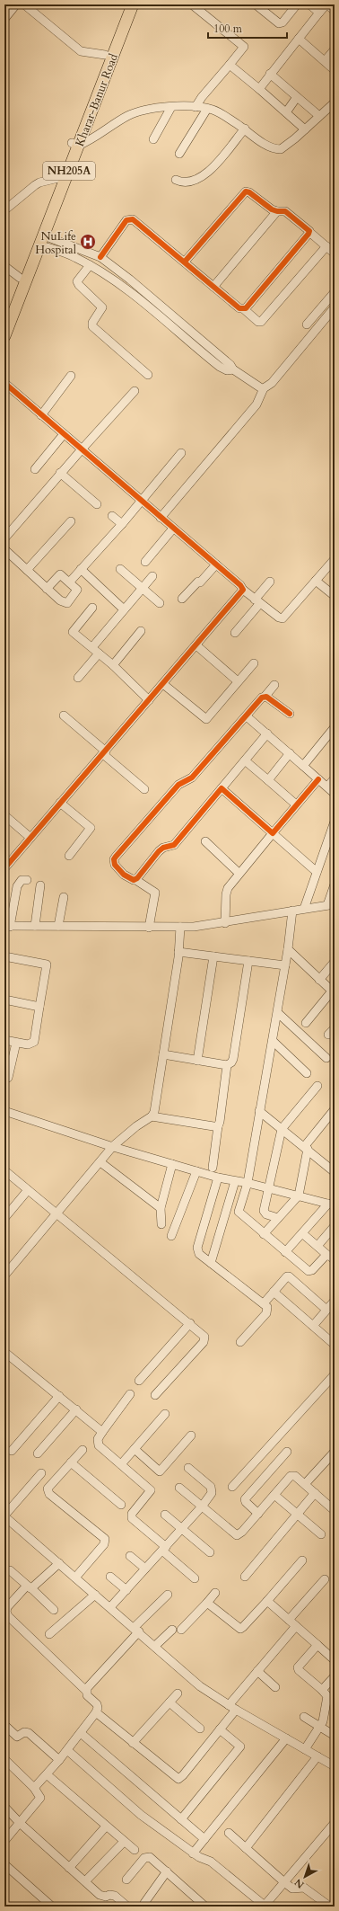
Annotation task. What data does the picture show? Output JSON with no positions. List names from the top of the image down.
{
  "streets": {
    "highway": ["Kharar-Banur Road", "NH205A"]
  },
  "crossings": [
    ["Kharar-Banur Road", "NH205A"]
  ],
  "places": {
    "hospital": ["NuLife Hospital"]
  },
  "scale_bar": "100 m",
  "north": "bottom left"
}
